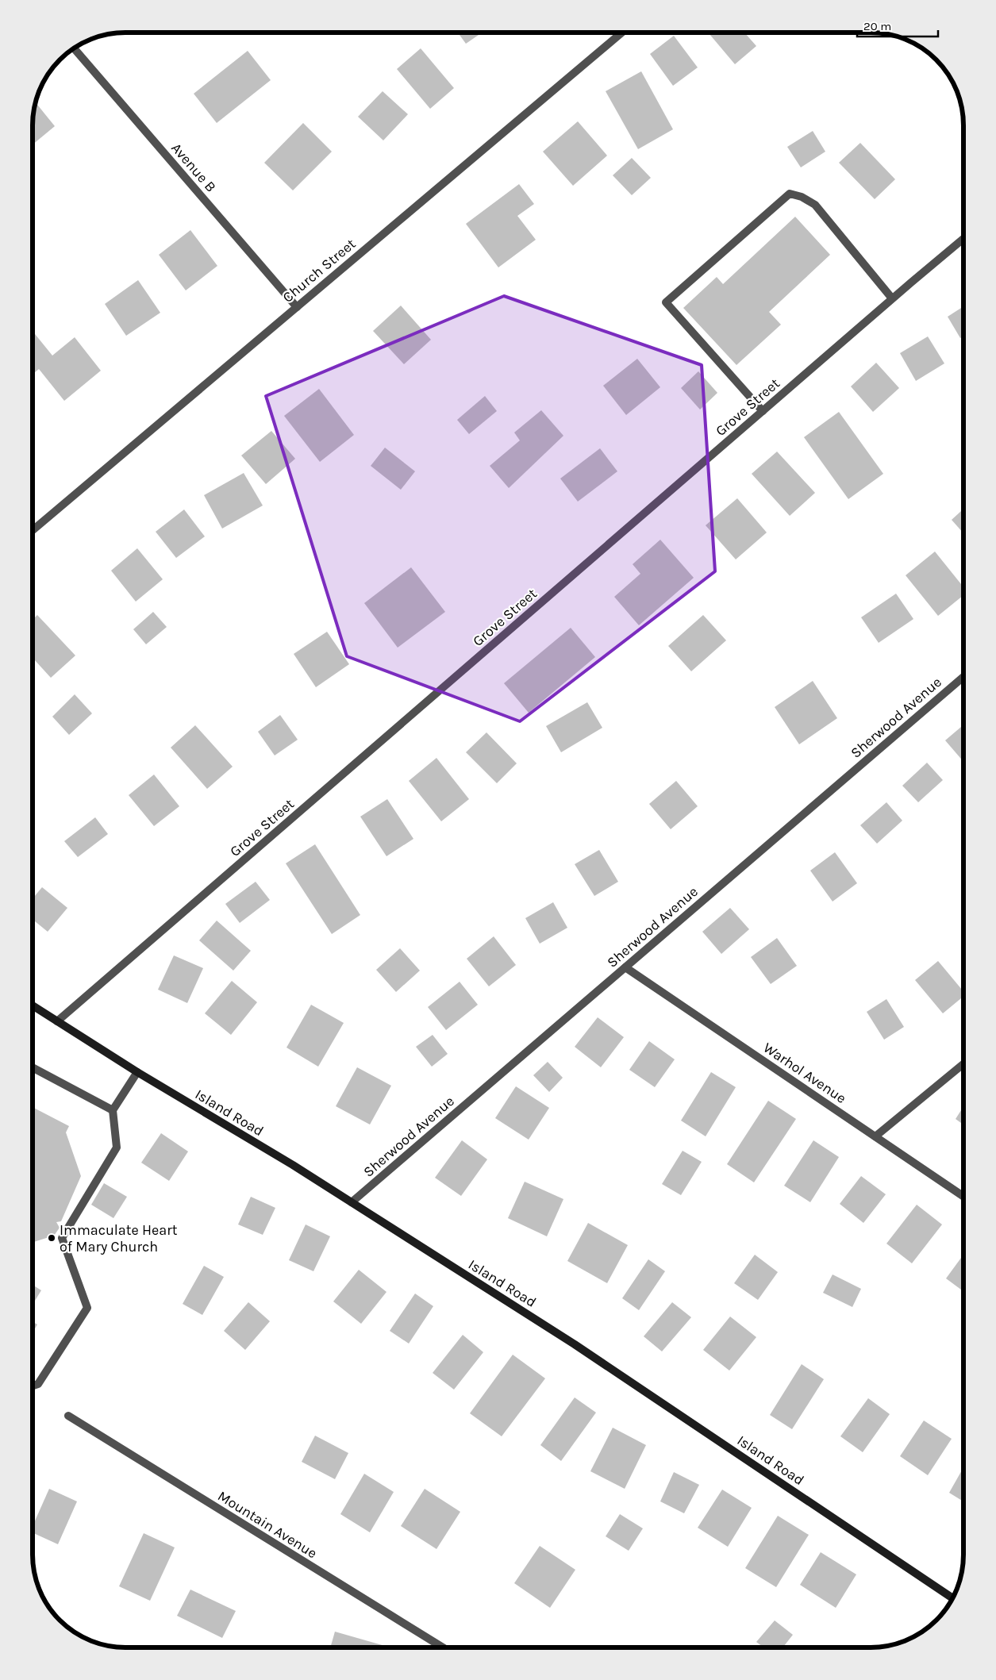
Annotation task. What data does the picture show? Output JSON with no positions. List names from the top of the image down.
{
  "streets": {
    "main road": ["Island Road"],
    "street": [
      "Avenue B",
      "Church Street",
      "Grove Street",
      "Sherwood Avenue",
      "Warhol Avenue",
      "Mountain Avenue"
    ]
  },
  "crossings": [
    ["Avenue B", "Church Street"],
    ["Grove Street", "Island Road"],
    ["Sherwood Avenue", "Warhol Avenue"],
    ["Sherwood Avenue", "Island Road"]
  ],
  "places": ["Immaculate Heart of Mary Church"],
  "scale_bar": "20 m"
}
